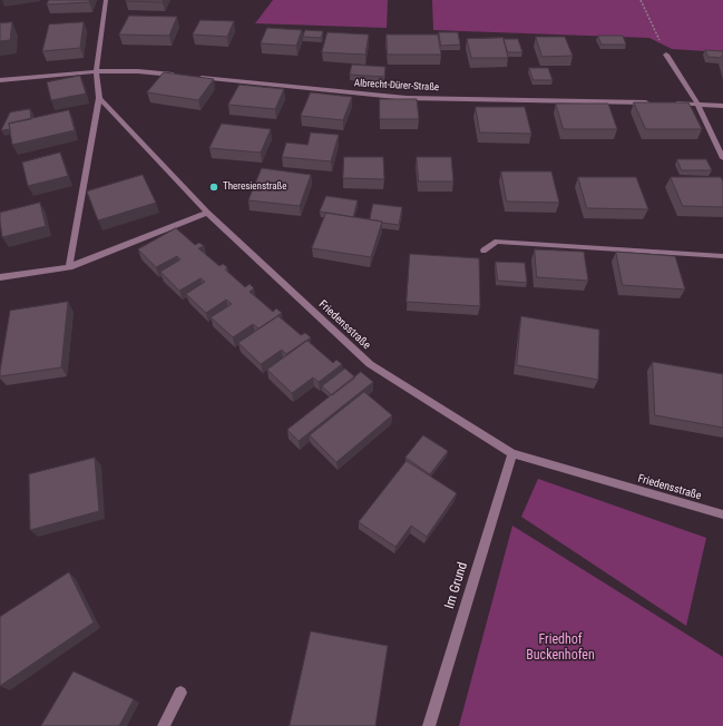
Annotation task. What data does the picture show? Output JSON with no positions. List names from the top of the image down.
{
  "streets": {
    "street": ["Albrecht-Dürer-Straße", "Friedensstraße", "Im Grund"]
  },
  "crossings": [
    ["Friedensstraße", "Im Grund"]
  ],
  "parks": ["Friedhof Buckenhofen"],
  "places": ["Theresienstraße"]
}
